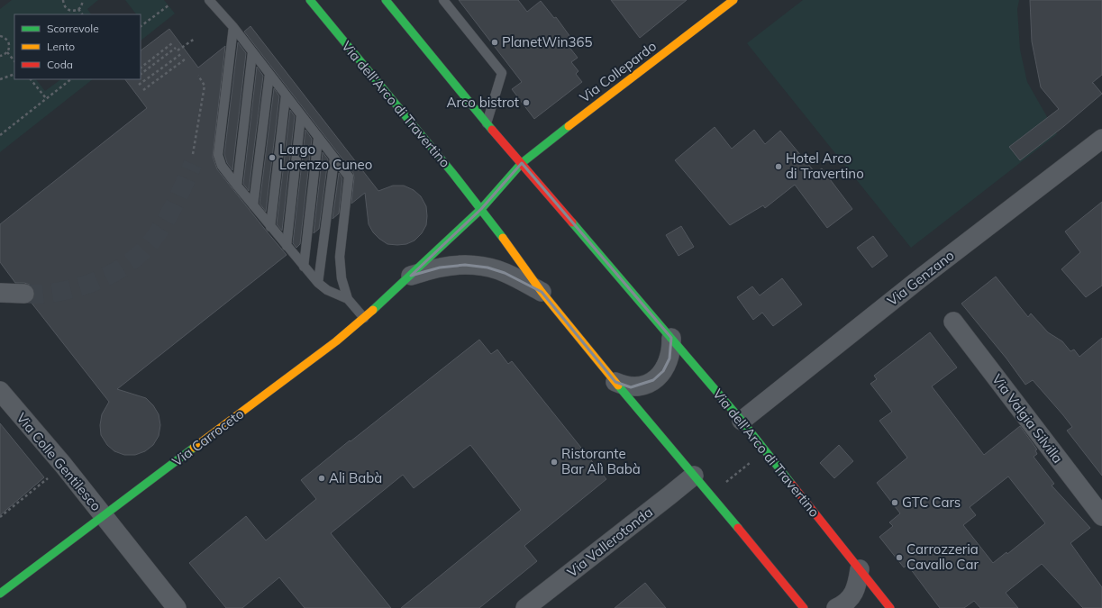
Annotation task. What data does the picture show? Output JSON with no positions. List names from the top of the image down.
{
  "streets": {
    "main road": ["Via Collepardo", "Via dell'Arco di Travertino", "Via Carroceto"],
    "street": [
      "Via Genzano",
      "Via Valgia Silvilla",
      "Via Colle Gentilesco",
      "Via Vallerotonda"
    ]
  },
  "crossings": [
    ["Via Collepardo", "Via dell'Arco di Travertino"],
    ["Via dell'Arco di Travertino", "Via Genzano"],
    ["Via dell'Arco di Travertino", "Via Carroceto"],
    ["Via dell'Arco di Travertino", "Via Vallerotonda"],
    ["Via Carroceto", "Via Colle Gentilesco"]
  ],
  "places": [
    "PlanetWin365",
    "Arco bistrot",
    "Largo Lorenzo Cuneo",
    "Hotel Arco di Travertino",
    "Ristorante Bar Alì Babà",
    "Ali Babà",
    "GTC Cars",
    "Carrozzeria Cavallo Car"
  ],
  "legend": ["Scorrevole", "Lento", "Coda"]
}
